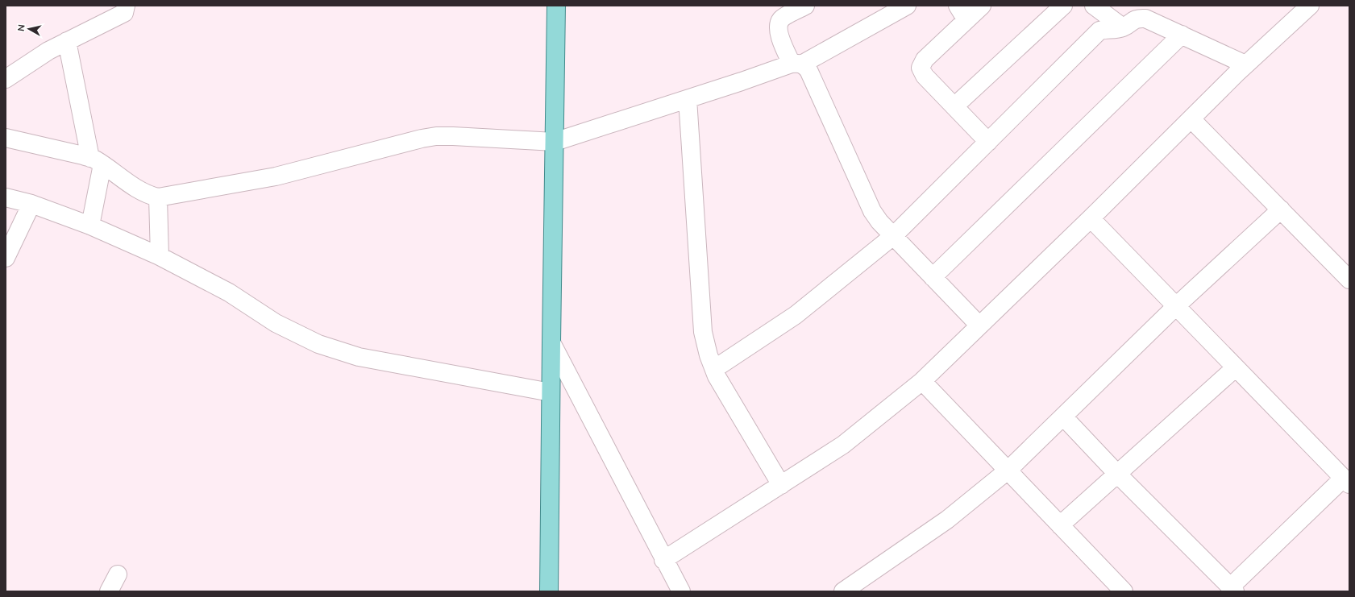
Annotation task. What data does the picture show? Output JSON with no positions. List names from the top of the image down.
{
  "north": "left"
}
